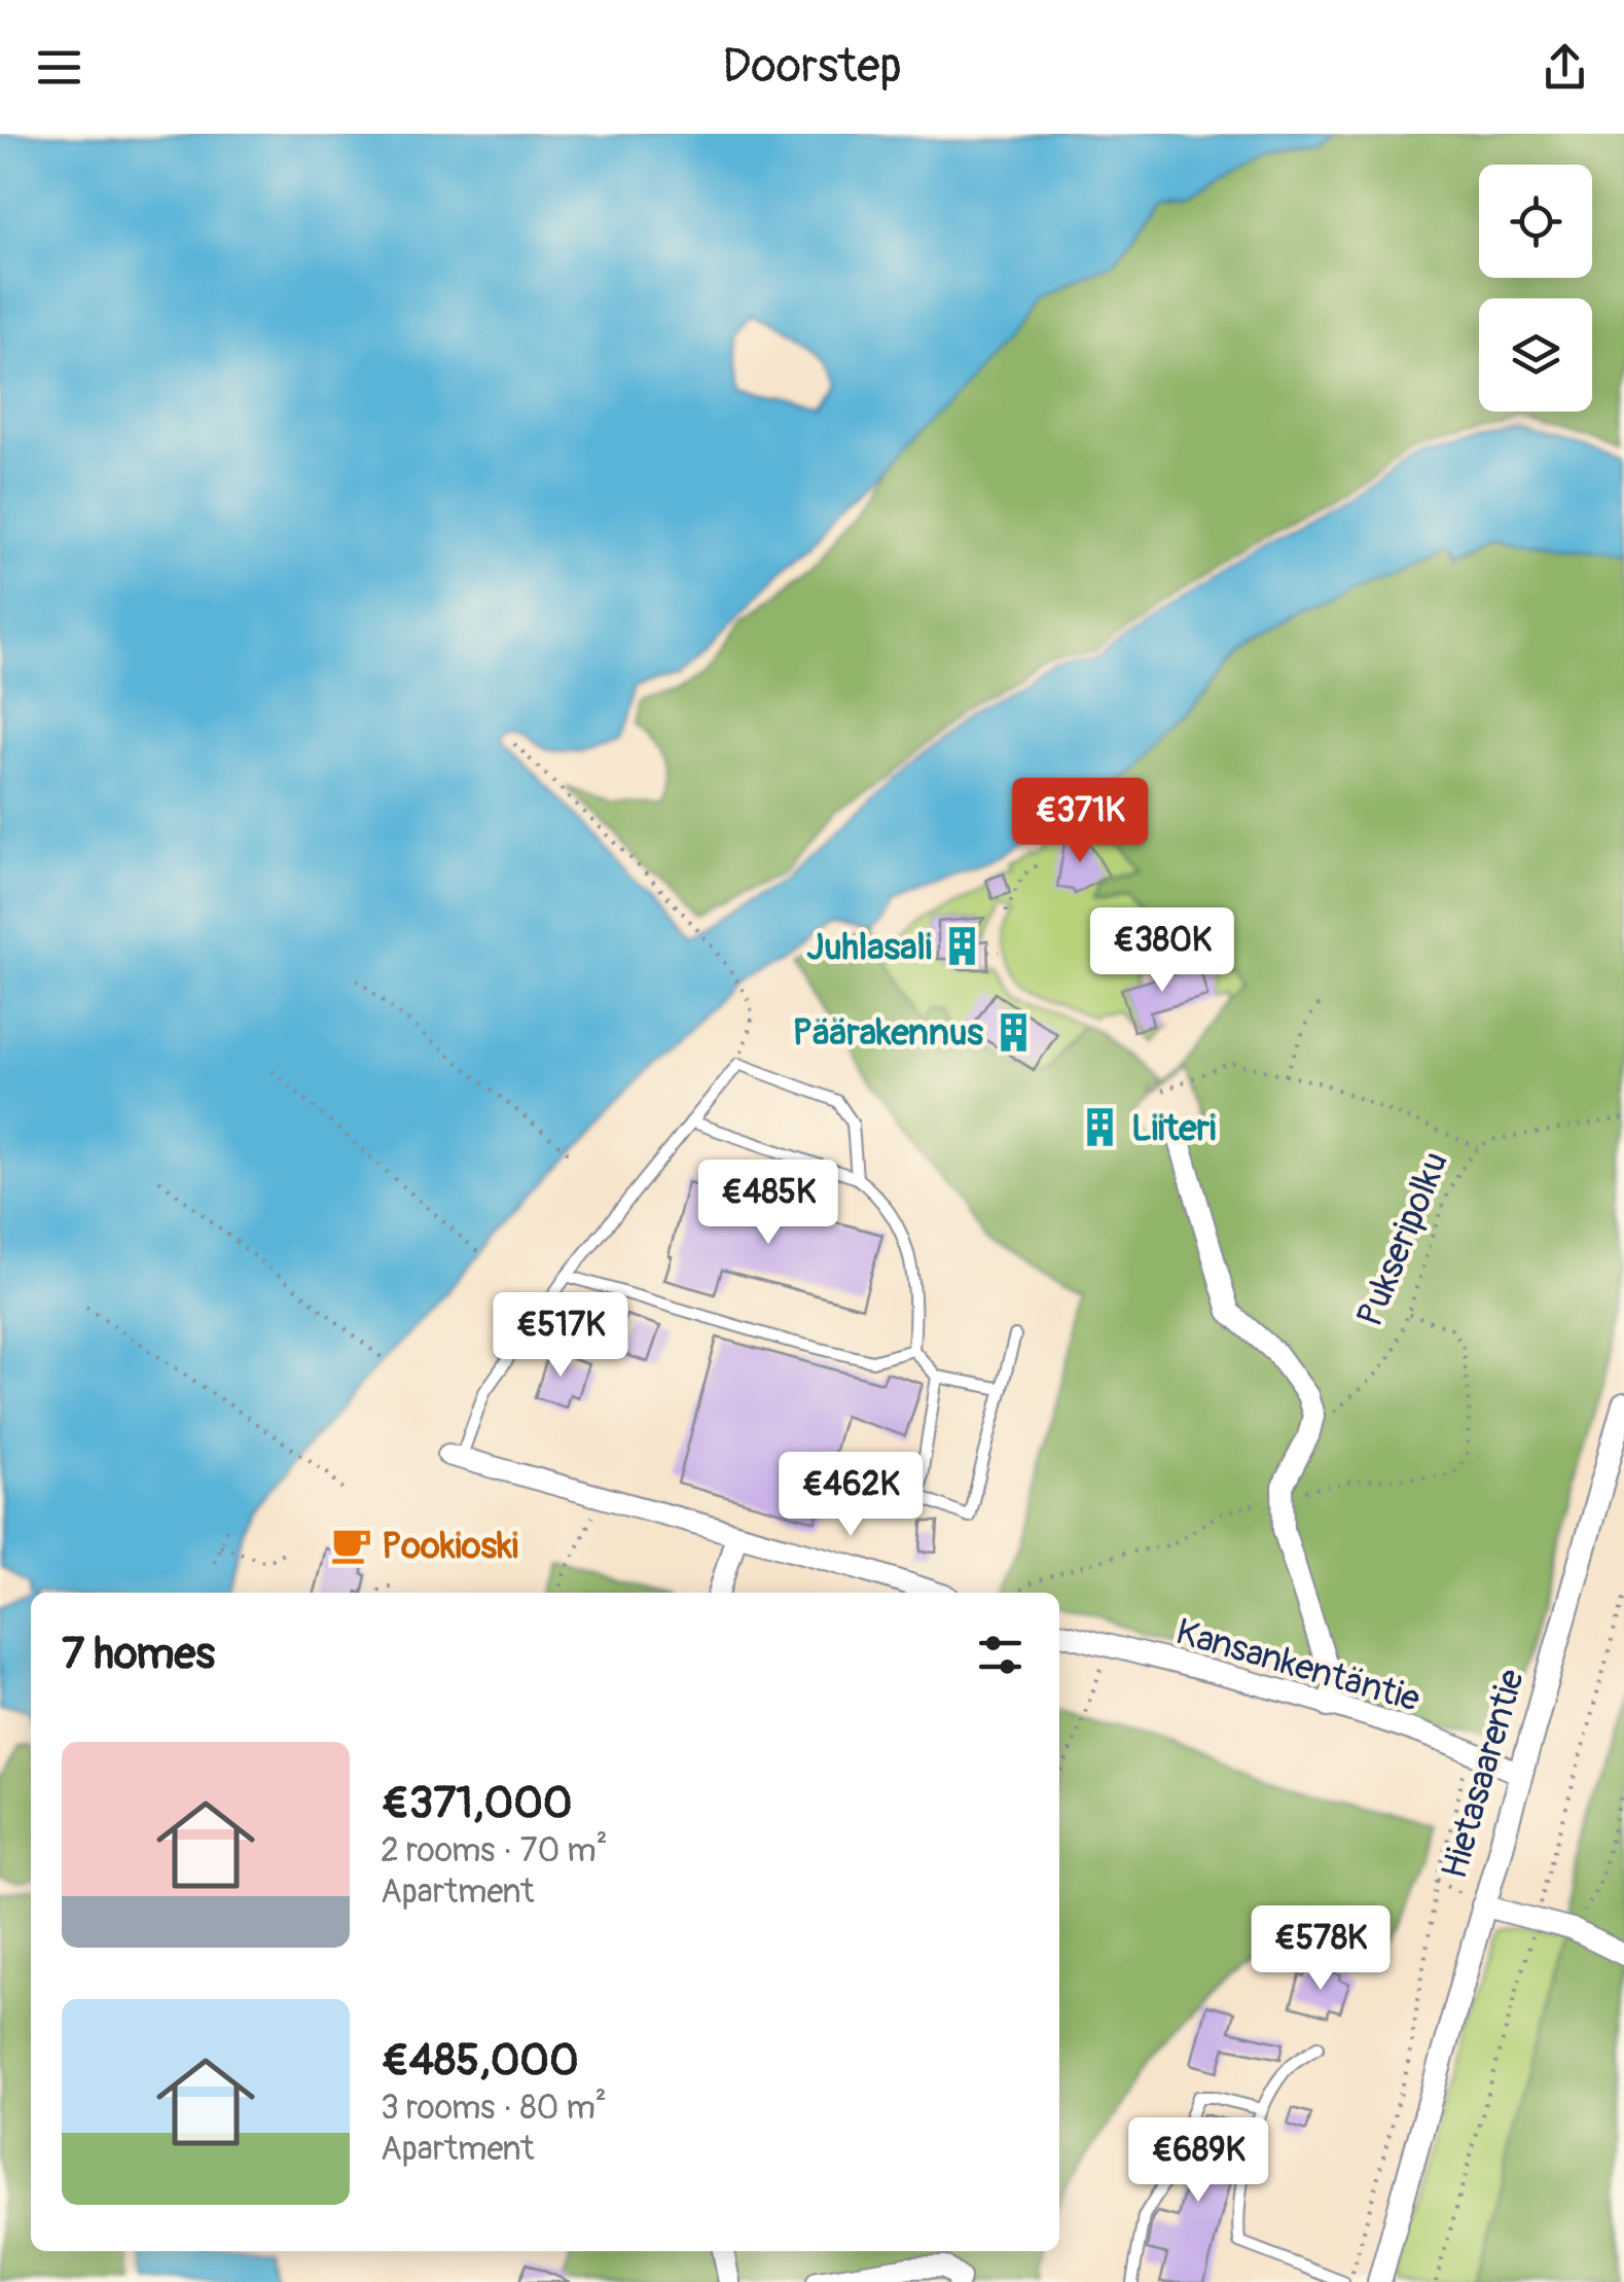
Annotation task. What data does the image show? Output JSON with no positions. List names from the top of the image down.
{
  "streets": {
    "street": ["Kansankentäntie", "Hietasaarentie"],
    "path": ["Pukseripolku"]
  },
  "crossings": [
    ["Kansankentäntie", "Hietasaarentie"]
  ],
  "places": {
    "building": ["Juhlasali", "Päärakennus", "Liiteri"],
    "cafe": ["Pookioski"]
  },
  "page": {
    "header": "Doorstep",
    "price": [
      "€371K",
      "€380K",
      "€485K",
      "€517K",
      "€462K",
      "€578K",
      "€689K"
    ],
    "heading": "7 homes",
    "list": [
      {
        "name": "€371,000",
        "note": "2 rooms · 70 m² · Apartment"
      },
      {
        "name": "€485,000",
        "note": "3 rooms · 80 m² · Apartment"
      }
    ]
  }
}
